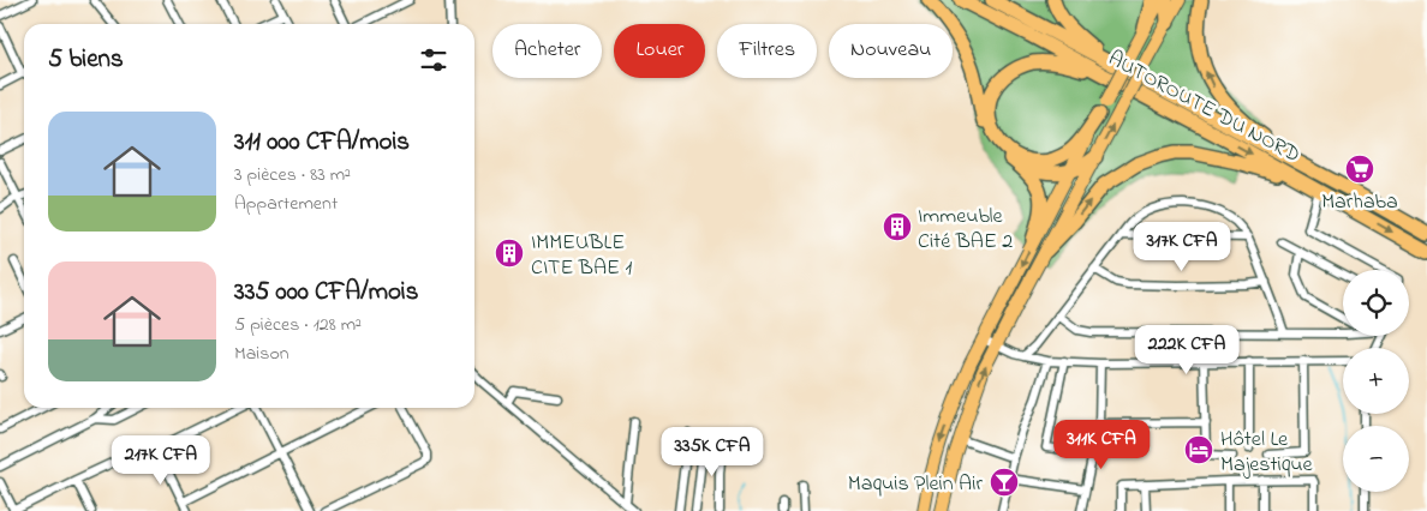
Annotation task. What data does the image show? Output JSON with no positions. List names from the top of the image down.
{
  "streets": {
    "highway": ["AUTOROUTE DU NORD"]
  },
  "places": {
    "supermarket": ["Marhaba"],
    "building": ["Immeuble Cité BAE 2", "IMMEUBLE CITE BAE 1"],
    "hotel": ["Hôtel Le Majestique"],
    "bar": ["Maquis Plein Air"]
  },
  "page": {
    "chip": [
      "Acheter",
      "Louer",
      "Filtres",
      "Nouveau"
    ],
    "heading": "5 biens",
    "list": [
      {
        "name": "311 000 CFA/mois",
        "note": "3 pièces · 83 m² · Appartement"
      },
      {
        "name": "335 000 CFA/mois",
        "note": "5 pièces · 128 m² · Maison"
      }
    ],
    "price": [
      "317K CFA",
      "222K CFA",
      "311K CFA",
      "335K CFA",
      "217K CFA"
    ],
    "map_buttons": ["+", "−"]
  }
}
